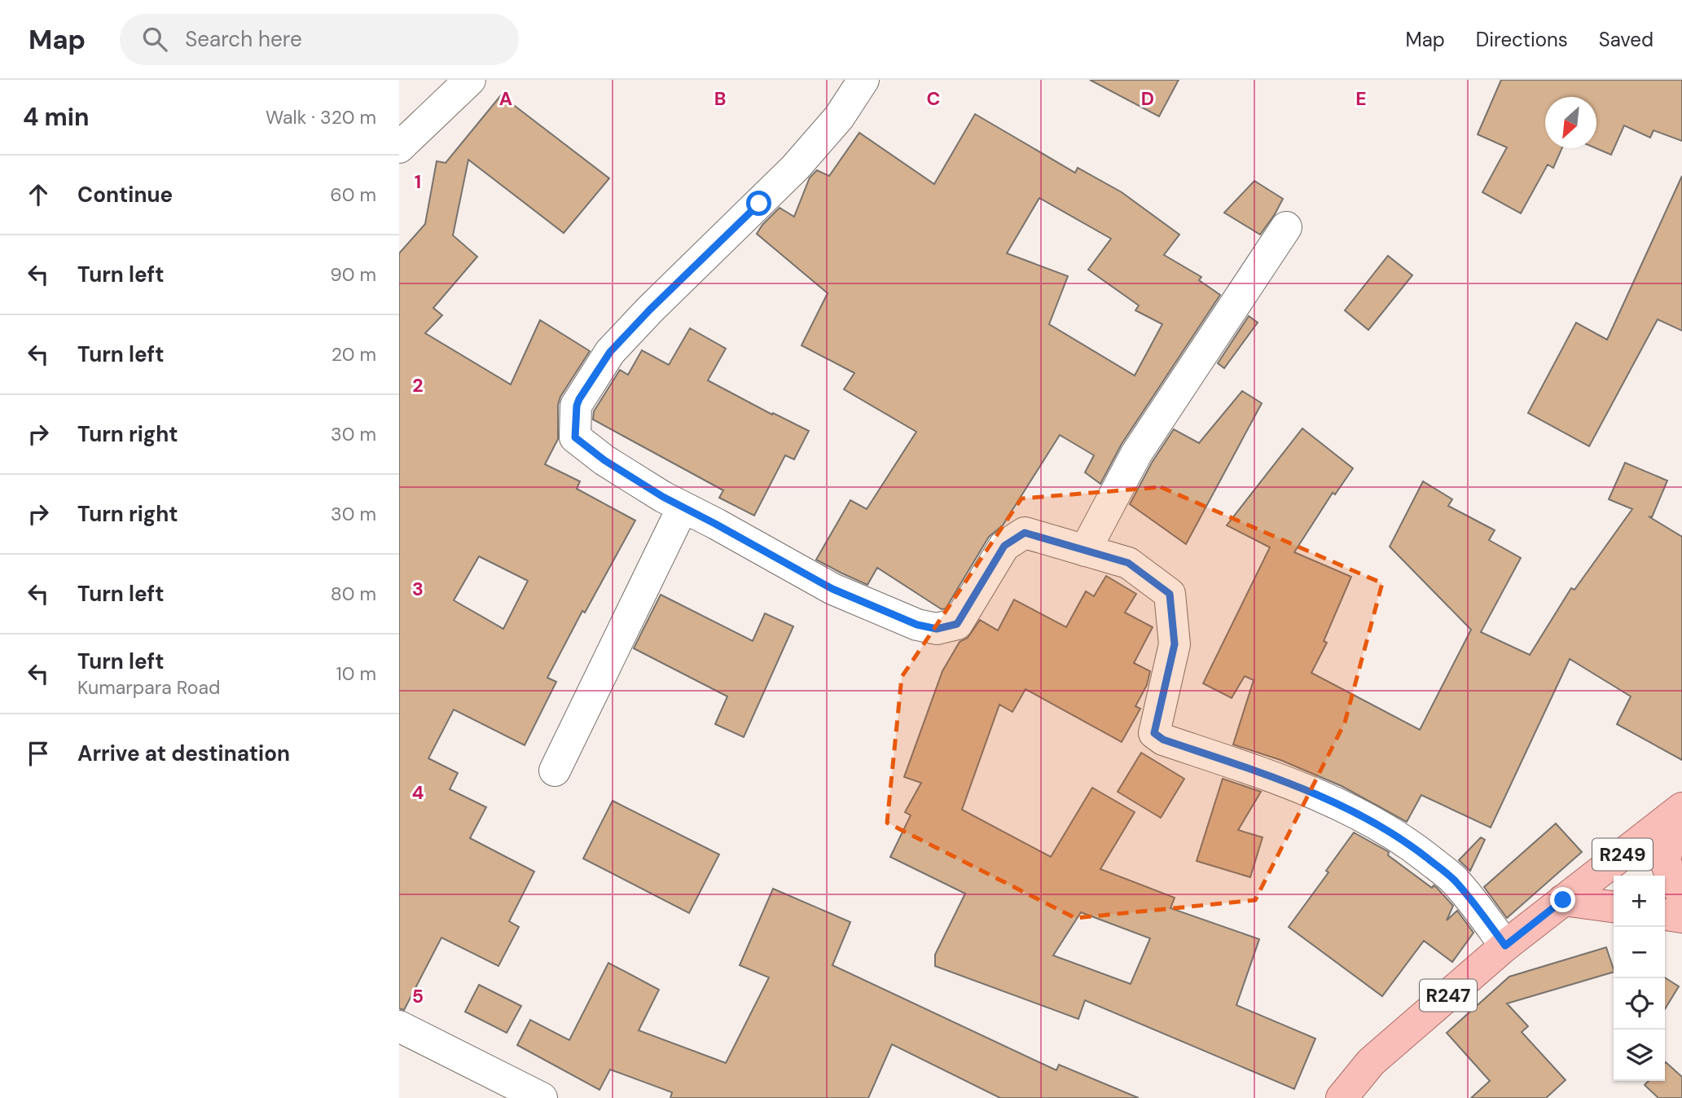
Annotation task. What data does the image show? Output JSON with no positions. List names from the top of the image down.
{
  "streets": {
    "main road": ["R249", "R247"]
  },
  "crossings": [
    ["R249", "R247"]
  ],
  "north": "bottom left",
  "page": {
    "header": "Map",
    "search": "Search here",
    "nav": ["Map", "Directions", "Saved"],
    "heading": ["4 min", "Walk · 320 m"],
    "list": [
      ["Continue", "60 m"],
      ["Turn left", "90 m"],
      ["Turn left", "20 m"],
      ["Turn right", "30 m"],
      ["Turn right", "30 m"],
      ["Turn left", "80 m"],
      ["Turn left", "Kumarpara Road", "10 m"],
      "Arrive at destination"
    ],
    "map_buttons": ["+", "−"]
  },
  "grid": {
    "columns": [
      "A",
      "B",
      "C",
      "D",
      "E"
    ],
    "rows": [
      "1",
      "2",
      "3",
      "4",
      "5"
    ]
  }
}
